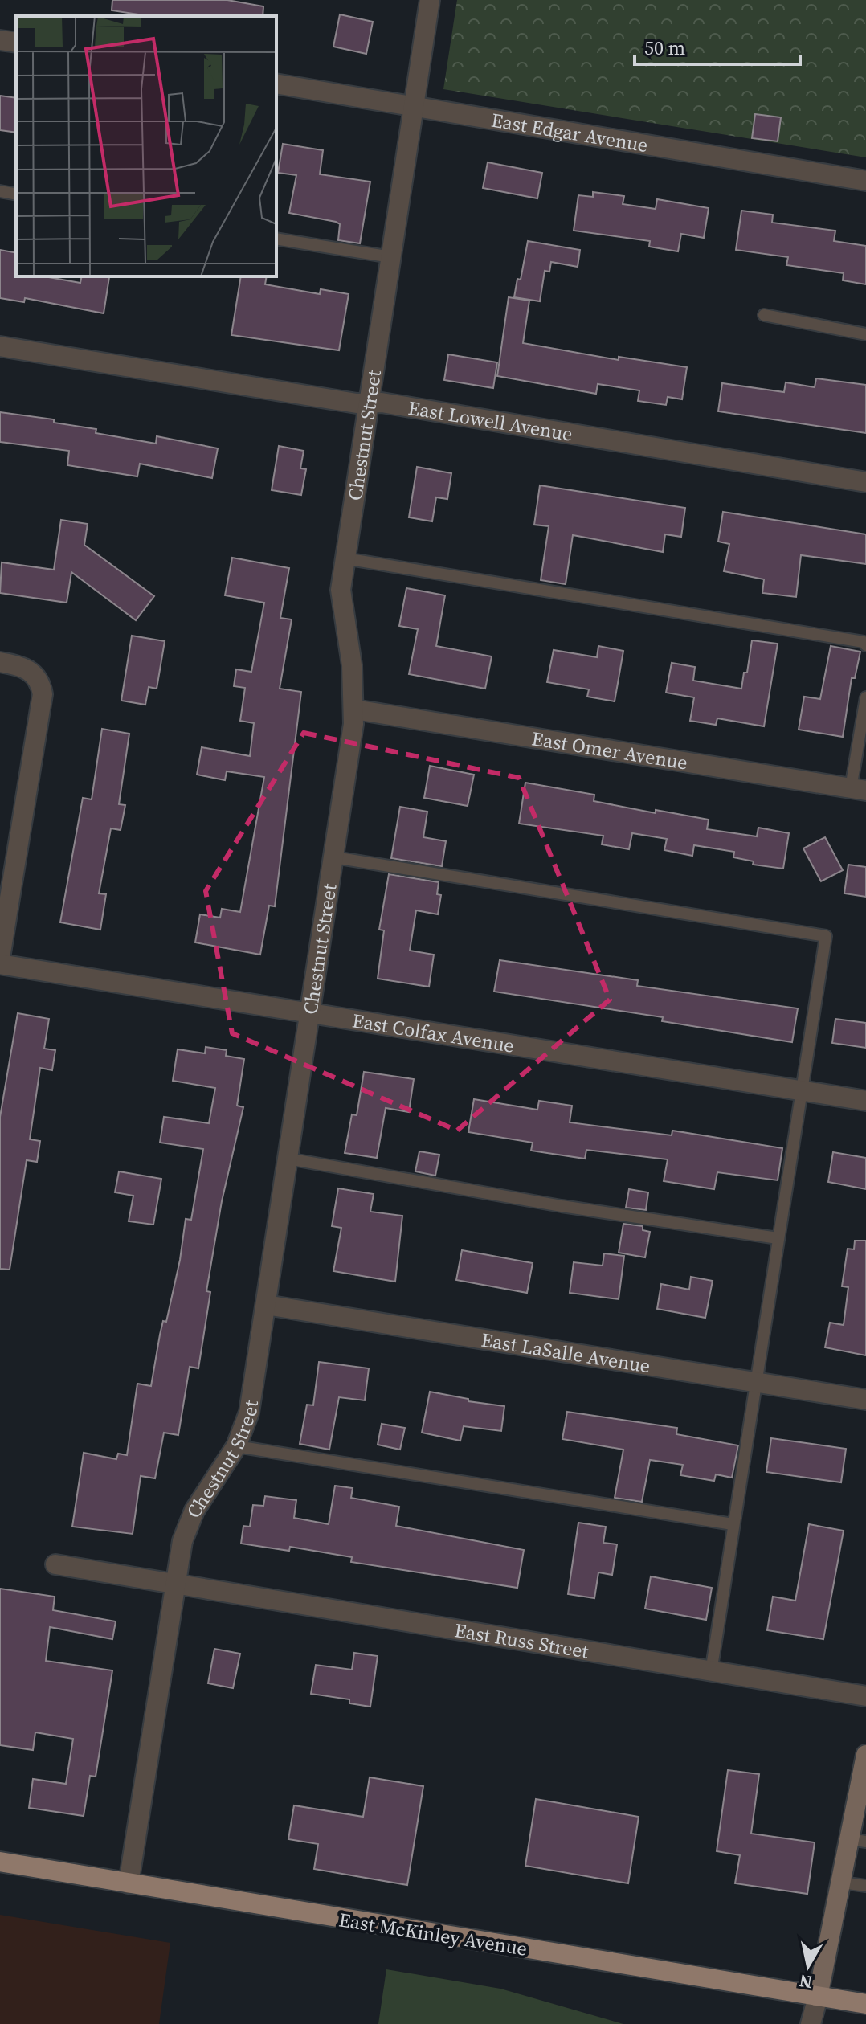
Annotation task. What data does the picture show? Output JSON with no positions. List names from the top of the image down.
{
  "streets": {
    "main road": ["East McKinley Avenue"],
    "street": [
      "East Edgar Avenue",
      "East Lowell Avenue",
      "Chestnut Street",
      "East Omer Avenue",
      "East Colfax Avenue",
      "East LaSalle Avenue",
      "East Russ Street"
    ]
  },
  "crossings": [
    ["East Edgar Avenue", "Chestnut Street"],
    ["East Lowell Avenue", "Chestnut Street"],
    ["Chestnut Street", "East Omer Avenue"],
    ["Chestnut Street", "East Colfax Avenue"],
    ["Chestnut Street", "East LaSalle Avenue"],
    ["Chestnut Street", "East Russ Street"],
    ["Chestnut Street", "East McKinley Avenue"]
  ],
  "scale_bar": "50 m",
  "north": "bottom"
}
